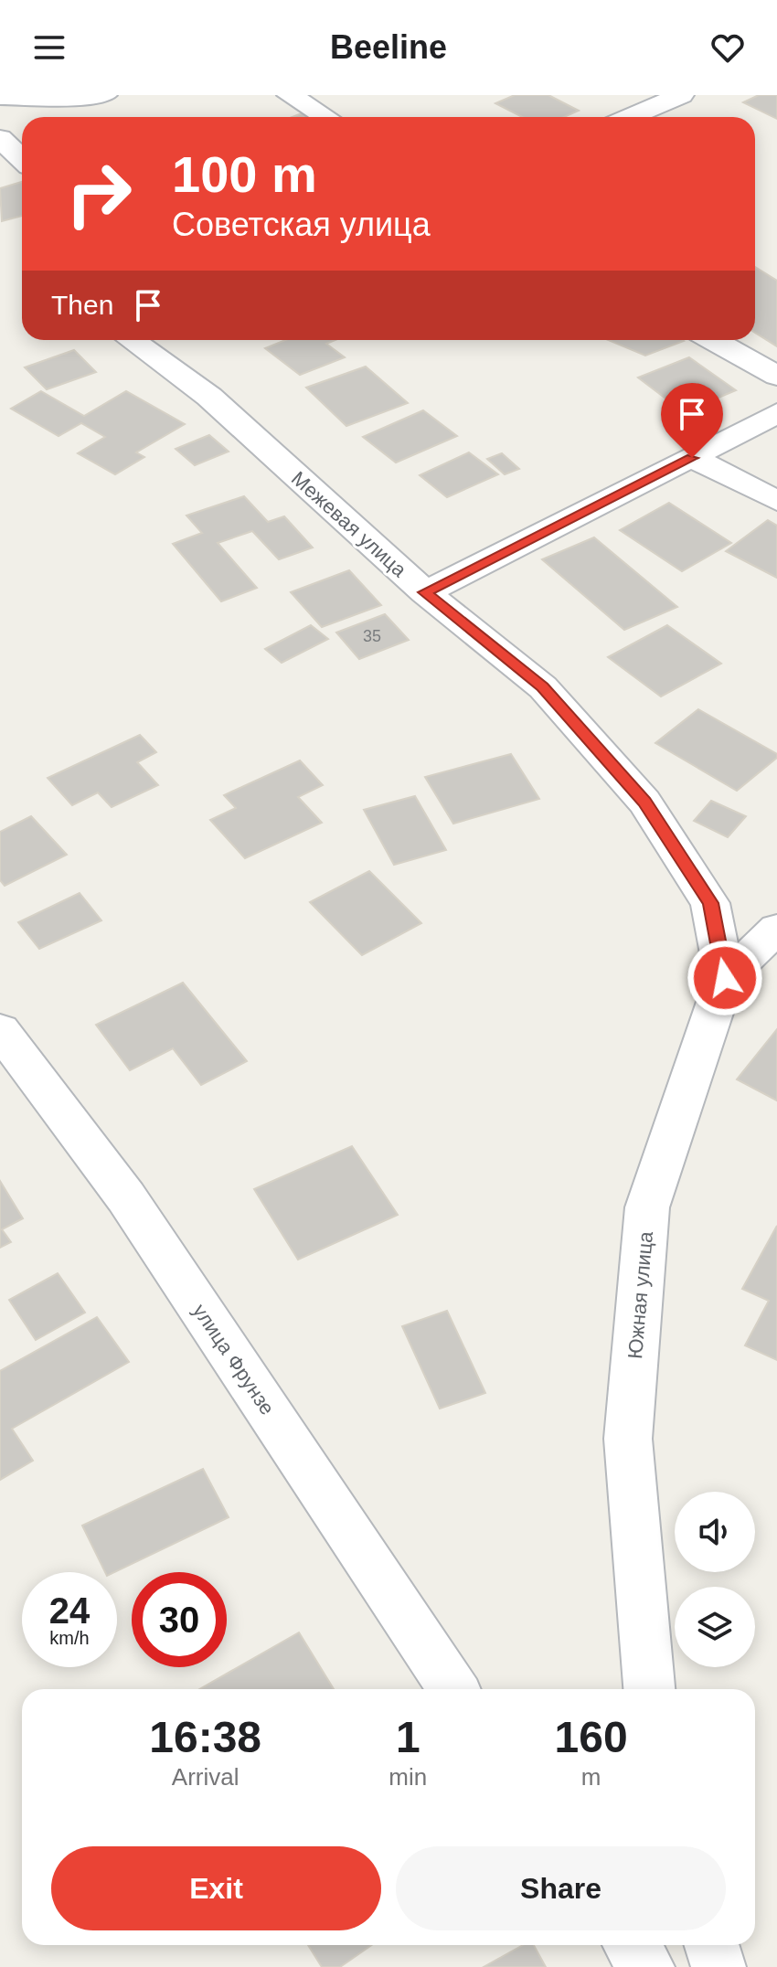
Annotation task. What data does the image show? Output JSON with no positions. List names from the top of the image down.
{
  "streets": {
    "street": ["Межевая улица", "Южная улица", "улица Фрунзе"]
  },
  "crossings": [
    ["Межевая улица", "Южная улица"]
  ],
  "house_numbers": ["35"],
  "page": {
    "header": "Beeline",
    "turn": ["100 m", "Советская улица"],
    "then": "Then",
    "speed": "24 km/h",
    "limit": "30",
    "eta": [
      "16:38",
      "Arrival",
      "1",
      "min",
      "160",
      "m"
    ],
    "buttons": ["Exit", "Share"]
  }
}
